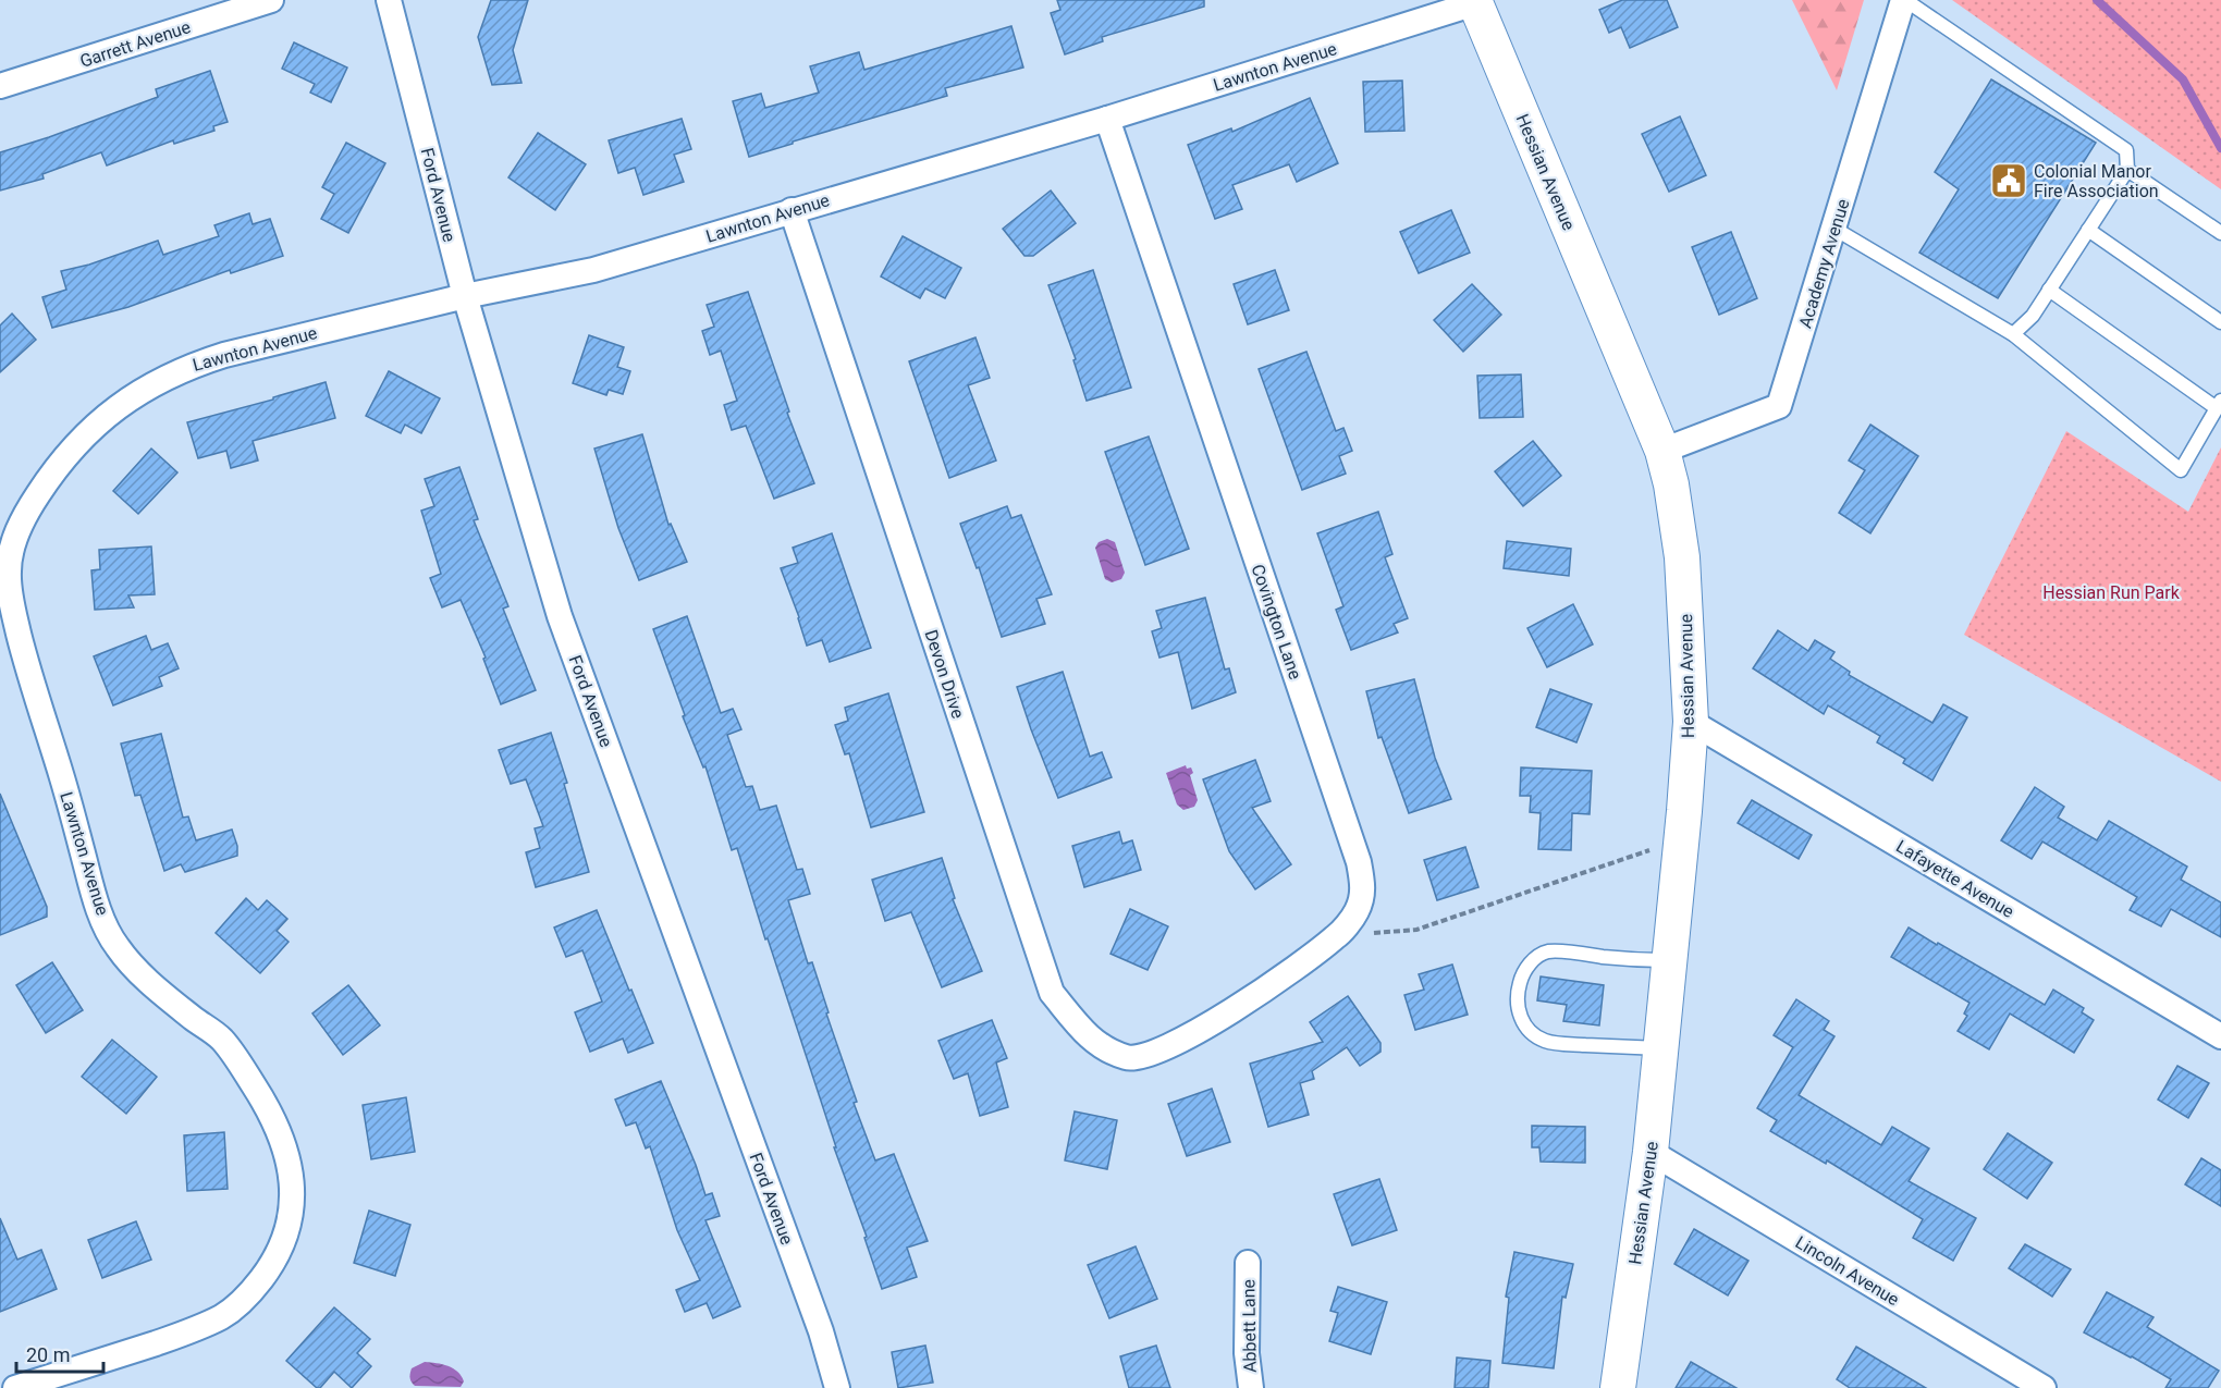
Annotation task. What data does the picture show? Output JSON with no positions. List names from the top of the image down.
{
  "streets": {
    "main road": ["Hessian Avenue"],
    "street": [
      "Garrett Avenue",
      "Lawnton Avenue",
      "Ford Avenue",
      "Academy Avenue",
      "Covington Lane",
      "Devon Drive",
      "Lafayette Avenue",
      "Lincoln Avenue",
      "Abbett Lane"
    ]
  },
  "crossings": [
    ["Lawnton Avenue", "Hessian Avenue"],
    ["Lawnton Avenue", "Ford Avenue"],
    ["Lawnton Avenue", "Covington Lane"],
    ["Lawnton Avenue", "Devon Drive"],
    ["Hessian Avenue", "Academy Avenue"],
    ["Hessian Avenue", "Lafayette Avenue"],
    ["Hessian Avenue", "Lincoln Avenue"],
    ["Covington Lane", "Devon Drive"]
  ],
  "parks": ["Hessian Run Park"],
  "places": {
    "public building": ["Colonial Manor Fire Association"]
  },
  "scale_bar": "20 m"
}
